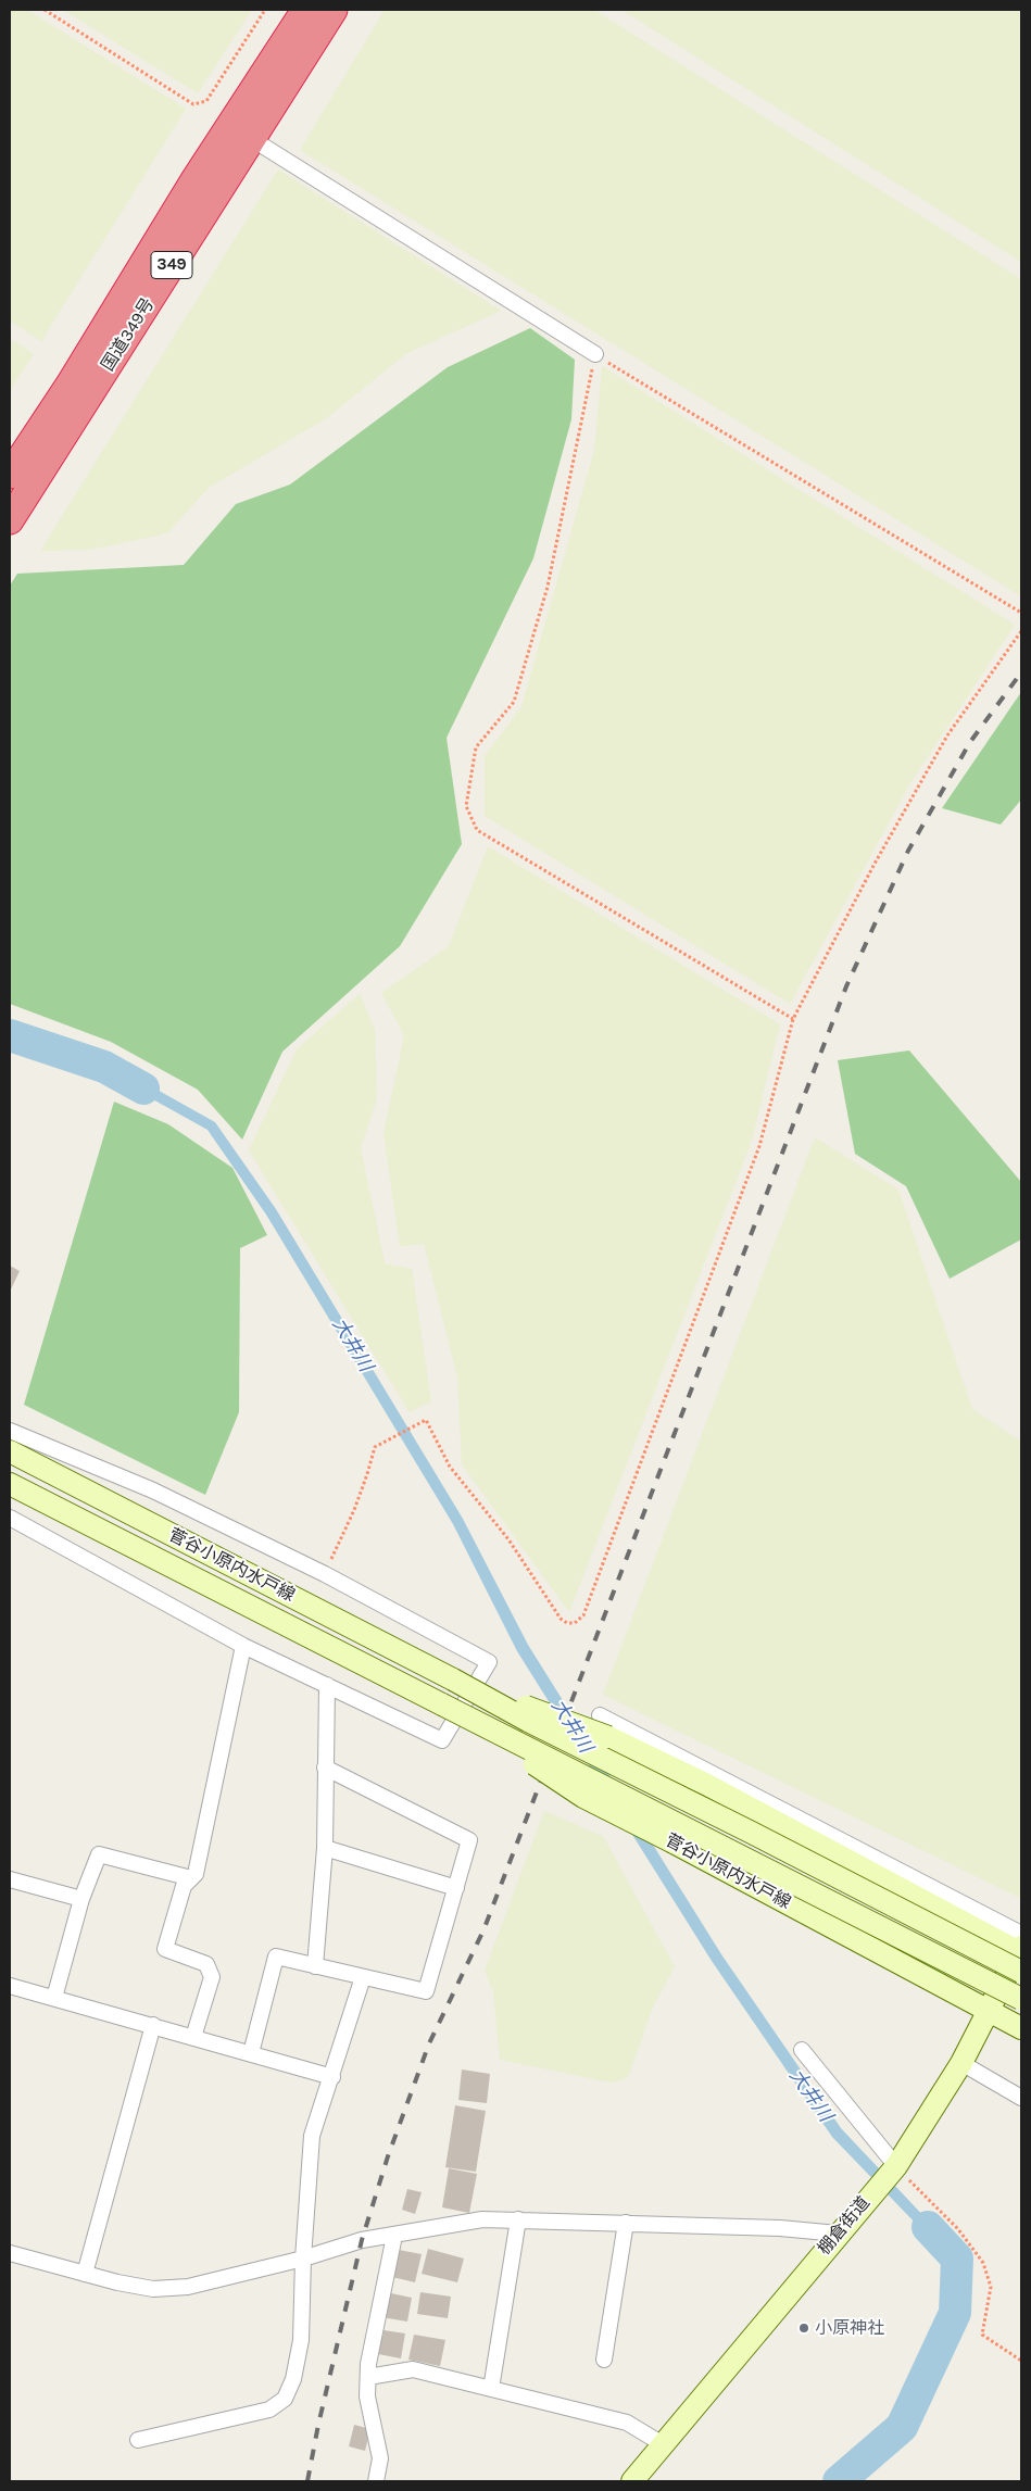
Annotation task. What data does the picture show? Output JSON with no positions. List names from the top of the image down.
{
  "streets": {
    "highway": ["349", "国道349号"],
    "main road": ["菅谷小原内水戸線", "棚倉街道"]
  },
  "crossings": [
    ["菅谷小原内水戸線", "棚倉街道"]
  ],
  "water": ["大井川"],
  "places": ["小原神社"]
}
